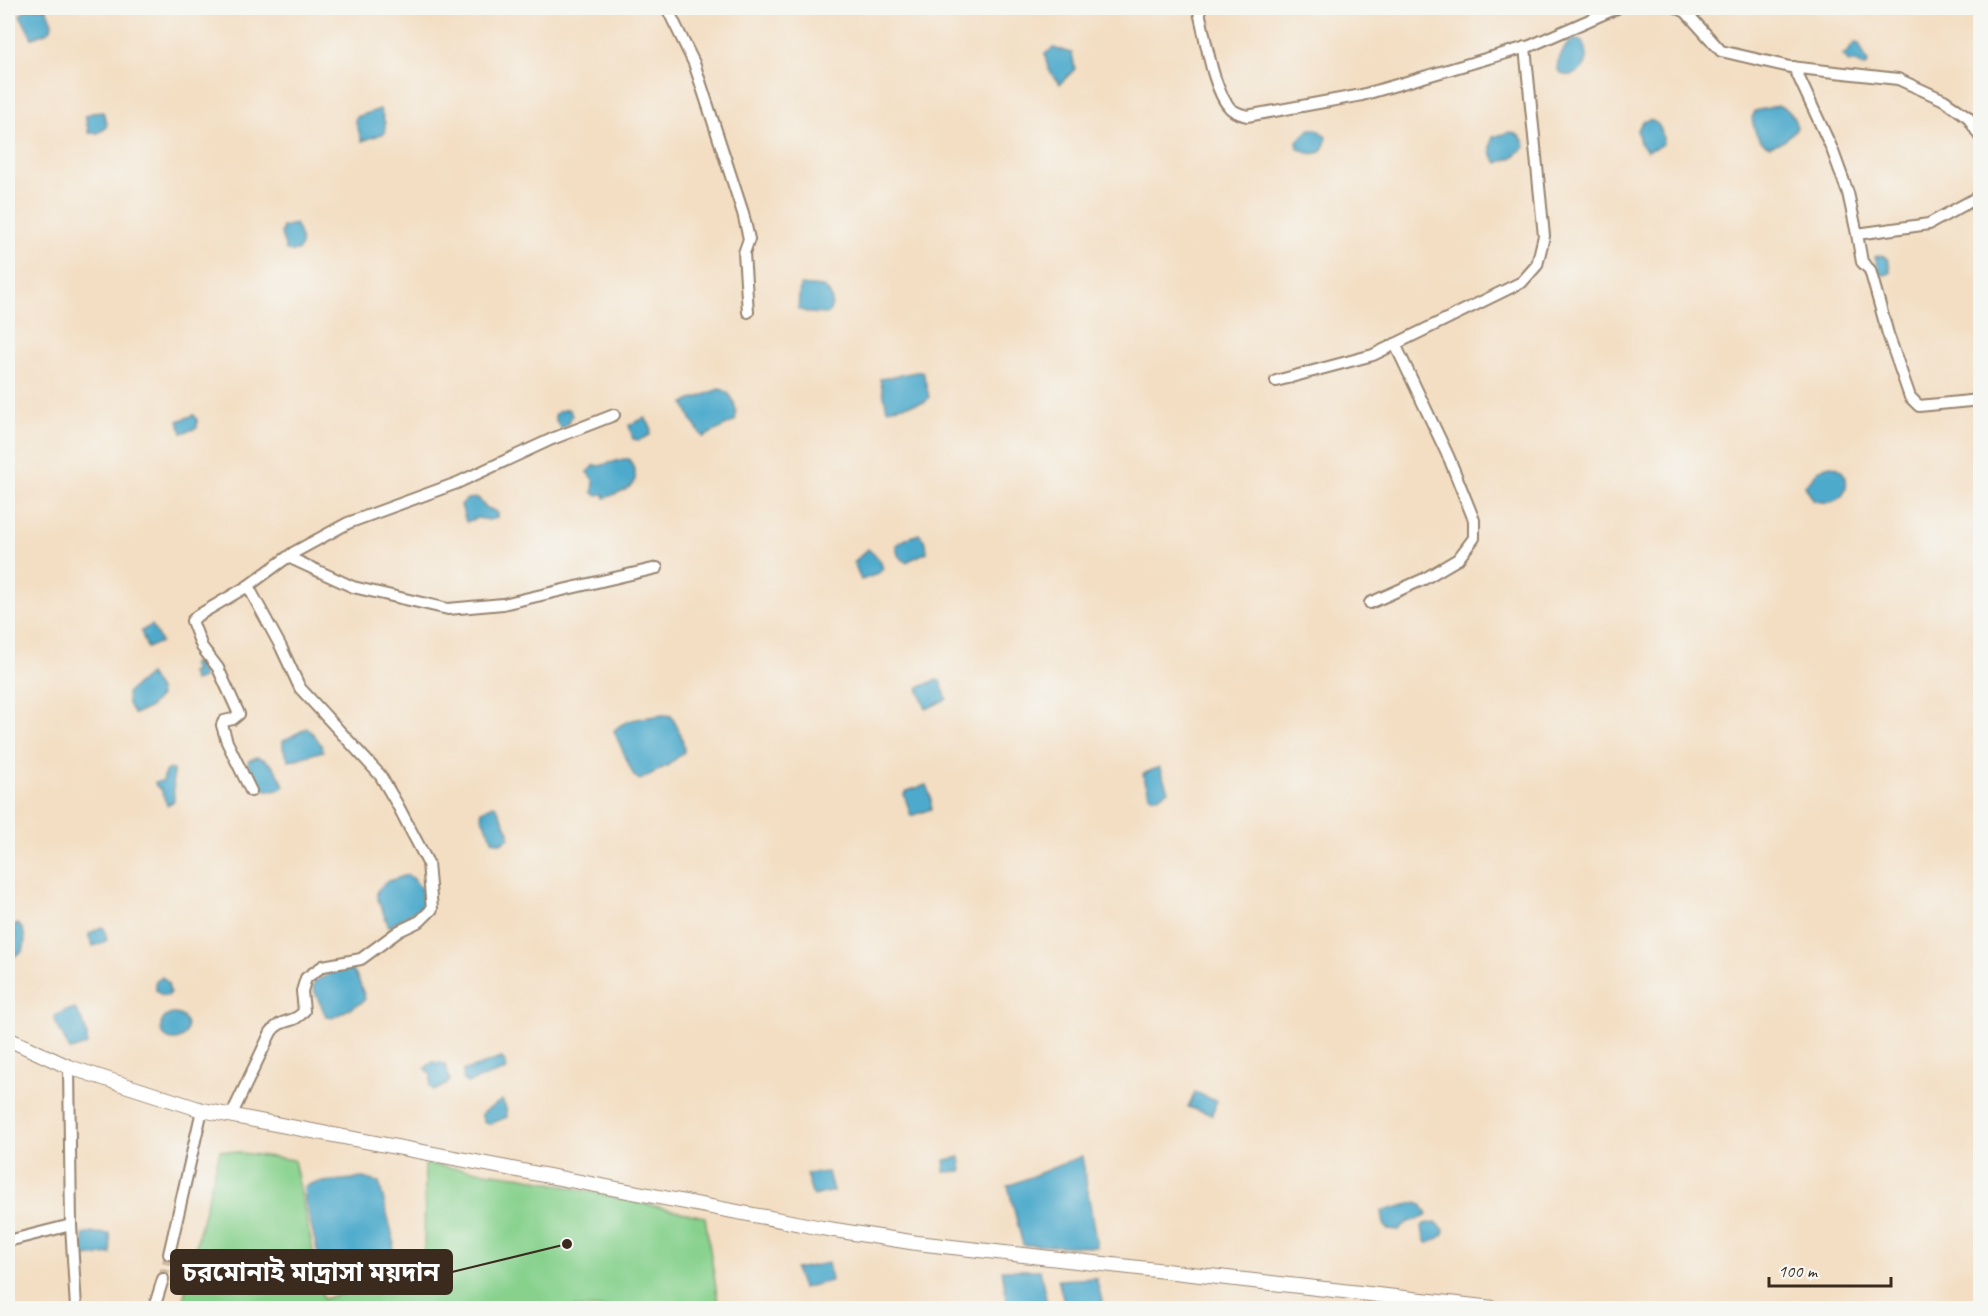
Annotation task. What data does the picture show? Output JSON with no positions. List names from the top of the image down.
{
  "places": ["চরমোনাই মাদ্রাসা ময়দান"],
  "scale_bar": "100 m"
}
